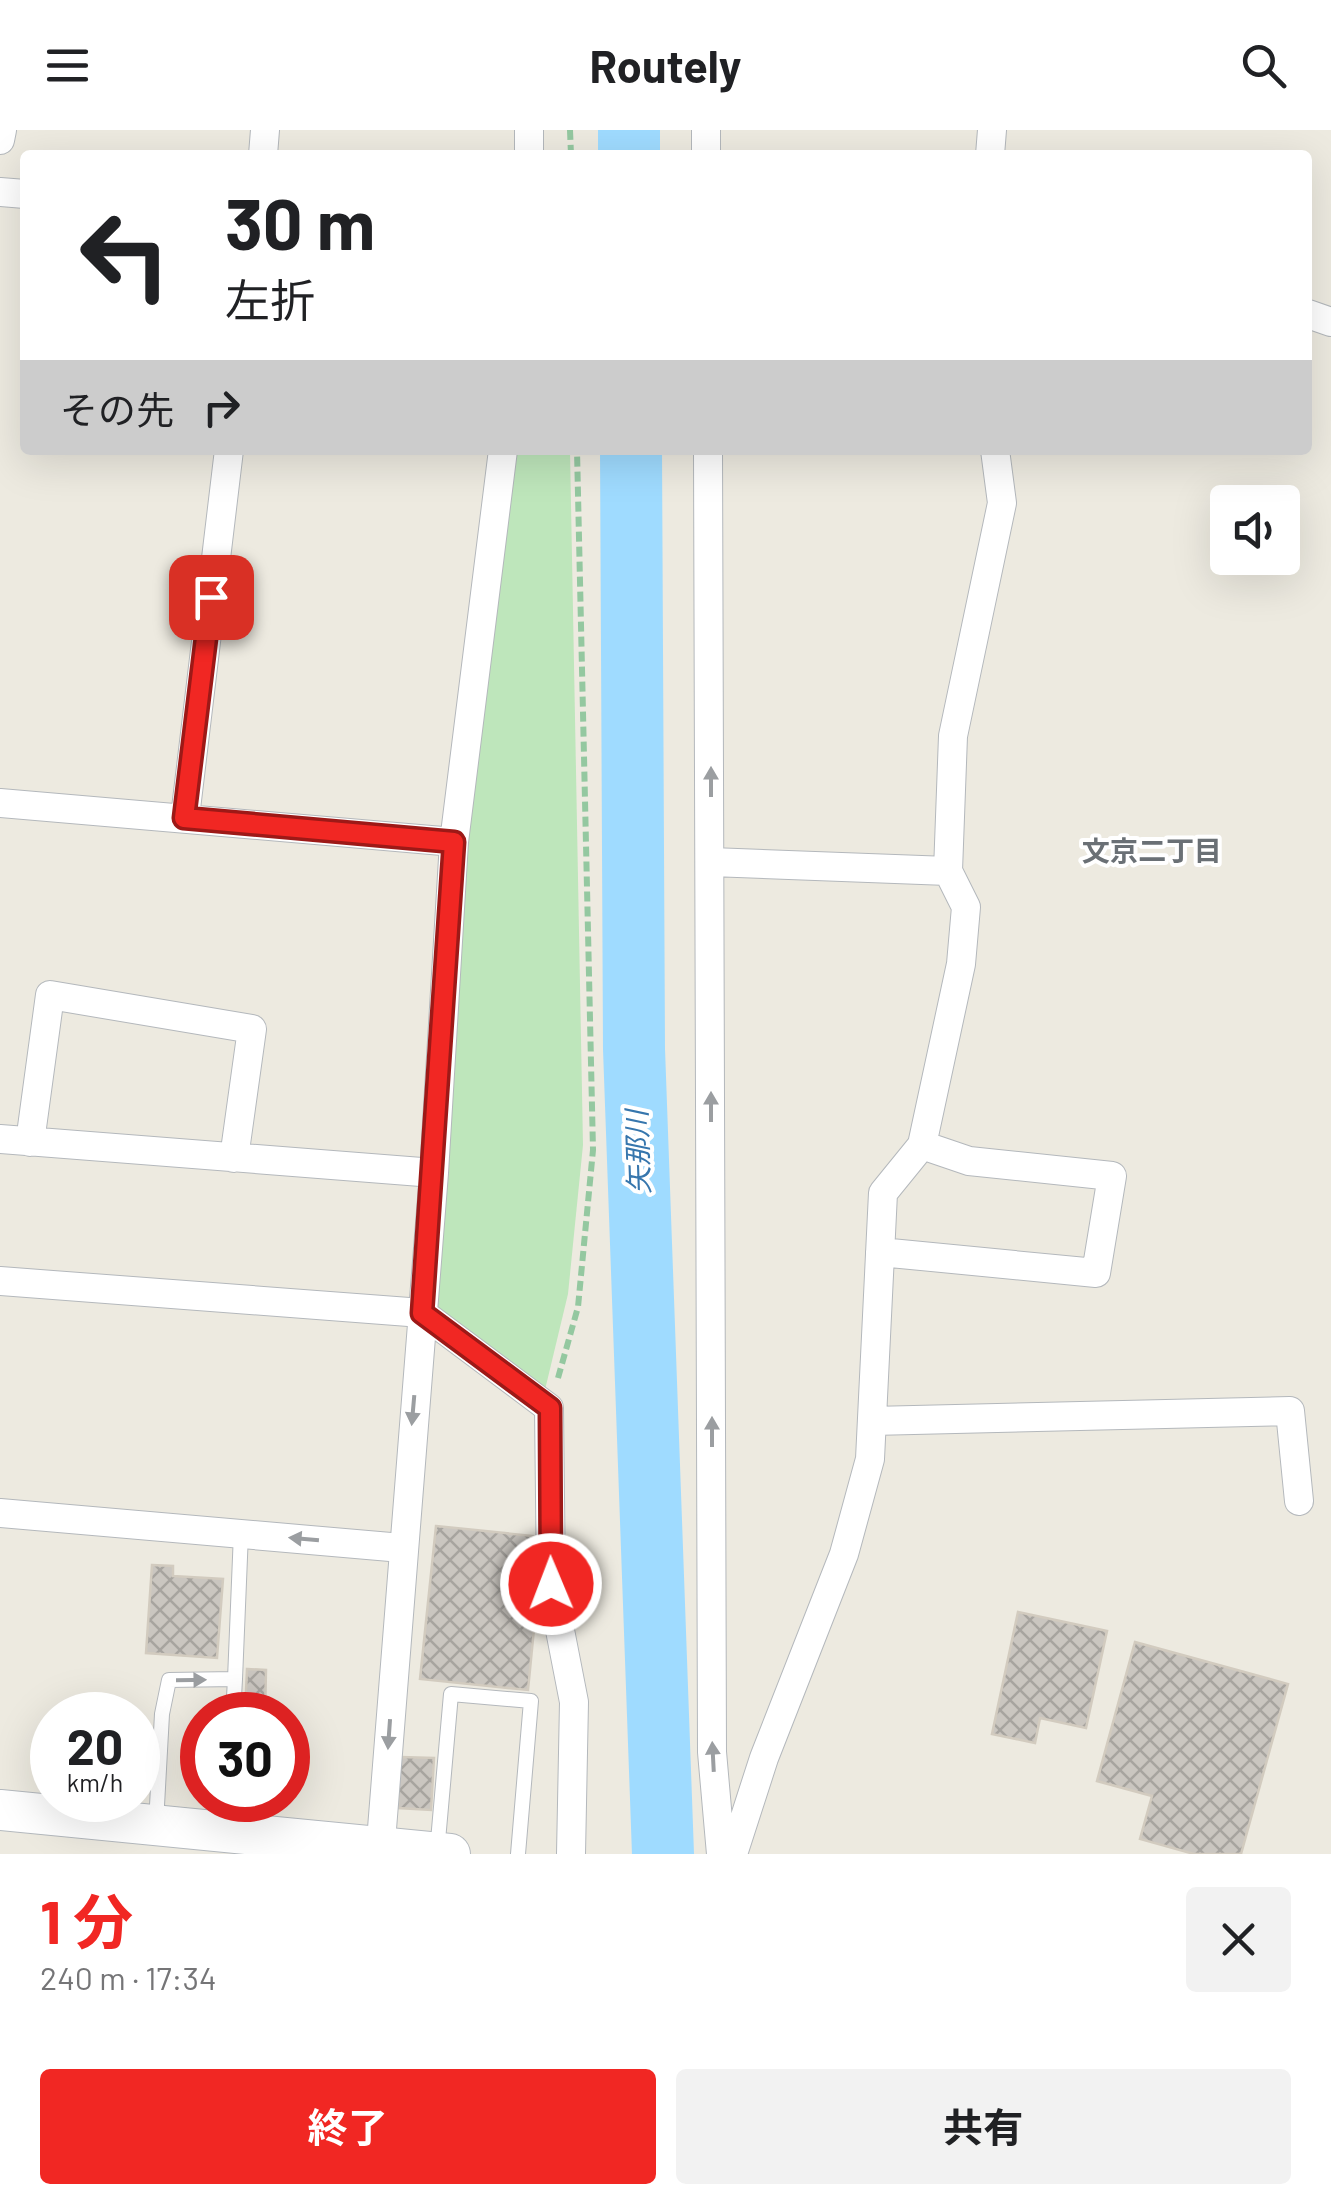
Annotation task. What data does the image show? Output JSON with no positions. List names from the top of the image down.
{
  "districts": ["文京二丁目"],
  "water": ["矢那川"],
  "page": {
    "header": "Routely",
    "turn": ["30 m", "左折"],
    "then": "その先",
    "speed": "20 km/h",
    "limit": "30",
    "heading": ["1 分", "240 m · 17:34"],
    "buttons": ["終了", "共有"]
  }
}
